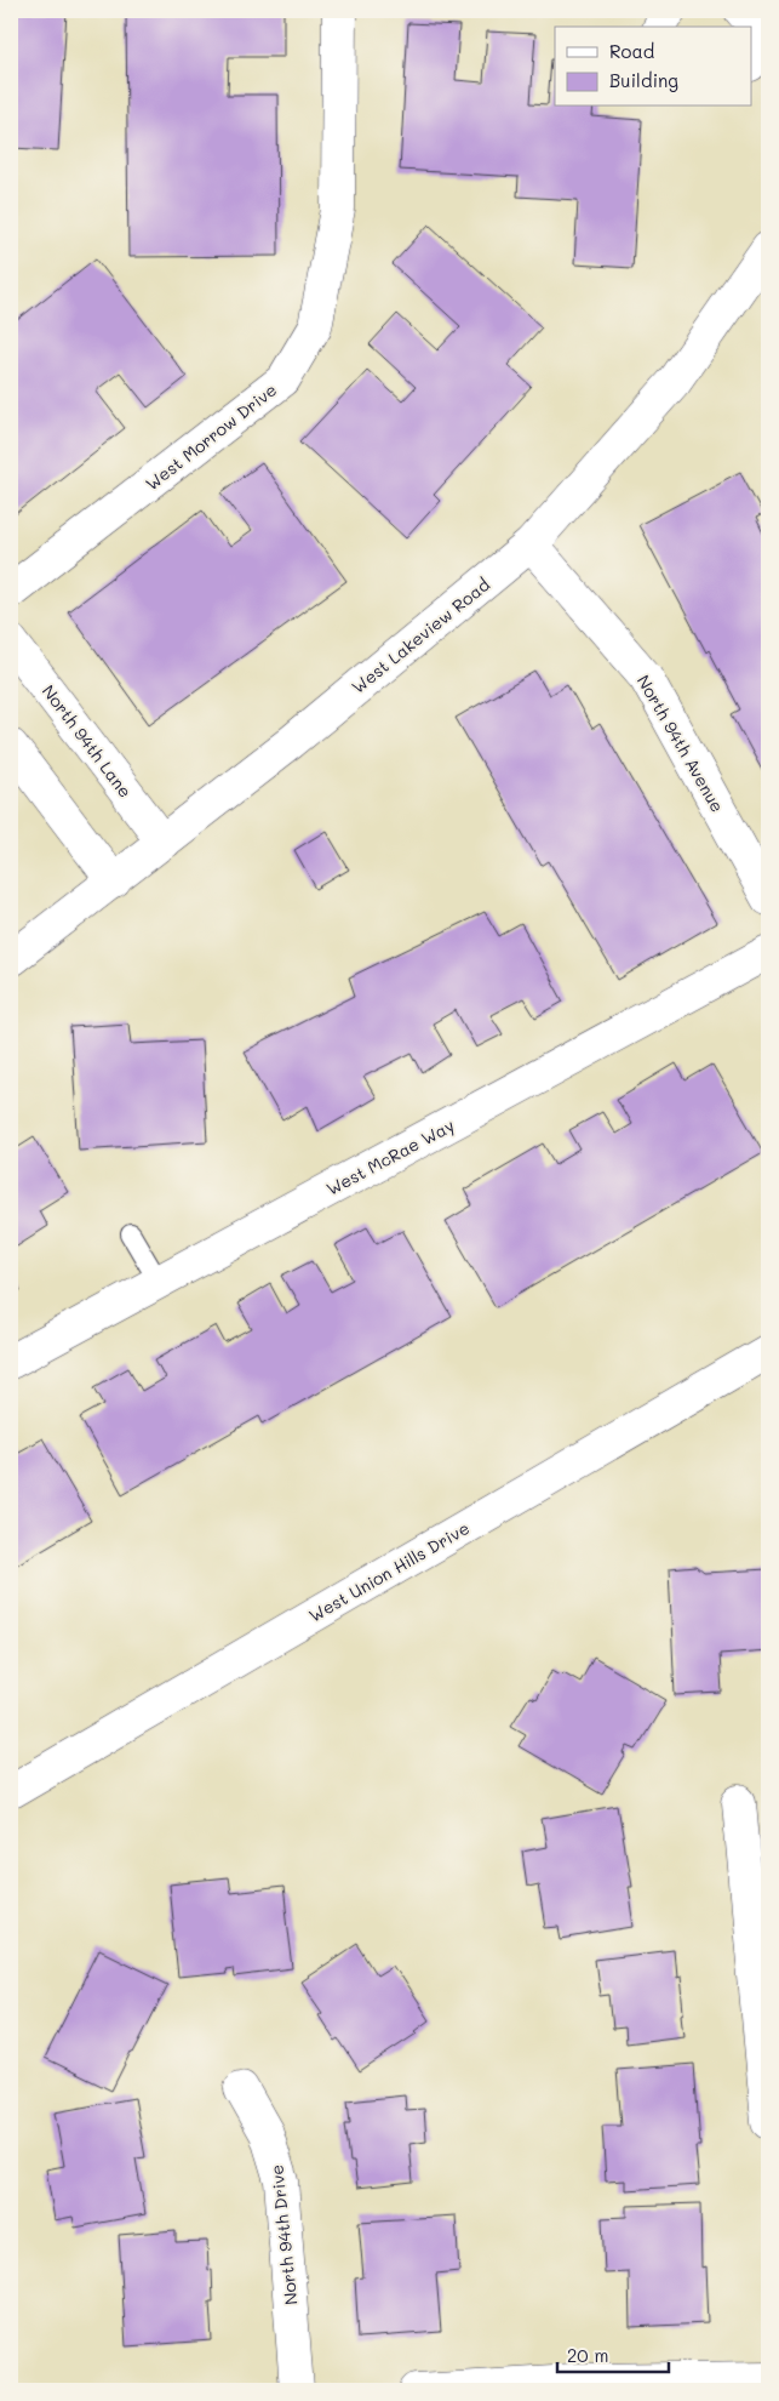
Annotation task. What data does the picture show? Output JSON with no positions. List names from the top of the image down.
{
  "streets": {
    "street": [
      "West Morrow Drive",
      "West Lakeview Road",
      "North 94th Lane",
      "North 94th Avenue",
      "West McRae Way",
      "West Union Hills Drive",
      "North 94th Drive"
    ]
  },
  "crossings": [
    ["West Lakeview Road", "North 94th Lane"],
    ["West Lakeview Road", "North 94th Avenue"]
  ],
  "legend": ["Road", "Building"],
  "scale_bar": "20 m"
}
